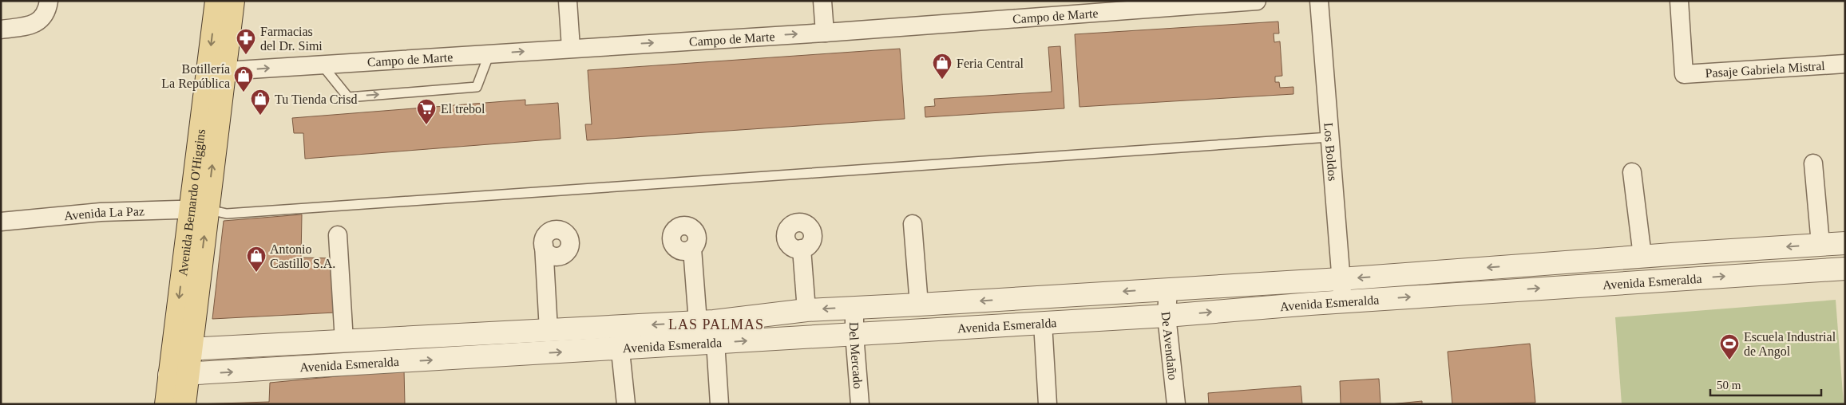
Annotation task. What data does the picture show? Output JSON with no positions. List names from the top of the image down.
{
  "streets": {
    "main road": ["Avenida Bernardo O'Higgins"],
    "street": [
      "Campo de Marte",
      "Pasaje Gabriela Mistral",
      "Los Boldos",
      "Avenida La Paz",
      "Avenida Esmeralda",
      "De Avendaño",
      "Del Mercado"
    ]
  },
  "crossings": [
    ["Campo de Marte", "Avenida Bernardo O'Higgins"],
    ["Los Boldos", "Avenida Esmeralda"],
    ["Avenida Bernardo O'Higgins", "Avenida La Paz"],
    ["Avenida Bernardo O'Higgins", "Avenida Esmeralda"],
    ["Avenida Esmeralda", "De Avendaño"],
    ["Avenida Esmeralda", "Del Mercado"]
  ],
  "one_way": ["Campo de Marte"],
  "districts": ["LAS PALMAS"],
  "places": {
    "pharmacy": ["Farmacias del Dr. Simi"],
    "shop": [
      "Feria Central",
      "Botillería La República",
      "Tu Tienda Crisd",
      "Antonio Castillo S.A."
    ],
    "supermarket": ["El trebol"],
    "sports": ["Escuela Industrial de Angol"]
  },
  "scale_bar": "50 m"
}
